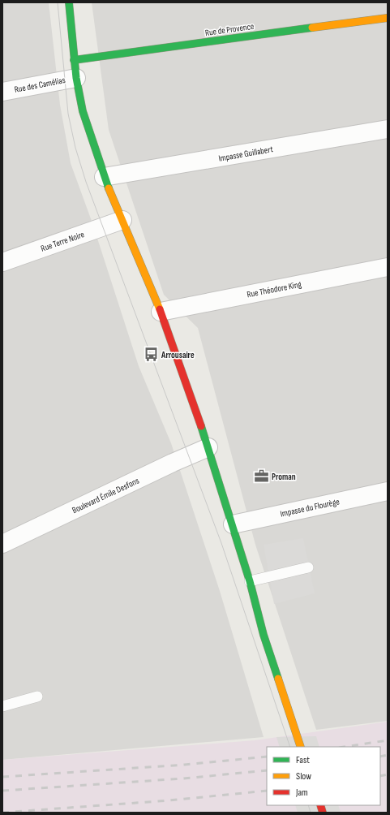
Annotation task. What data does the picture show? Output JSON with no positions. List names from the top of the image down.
{
  "streets": {
    "street": [
      "Rue de Provence",
      "Rue des Camélias",
      "Impasse Guillabert",
      "Rue Terre Noire",
      "Rue Théodore King",
      "Boulevard Émile Desfons",
      "Impasse du Flourège"
    ]
  },
  "places": {
    "bus stop": ["Arrousaire"],
    "office": ["Proman"]
  },
  "legend": ["Fast", "Slow", "Jam"]
}
